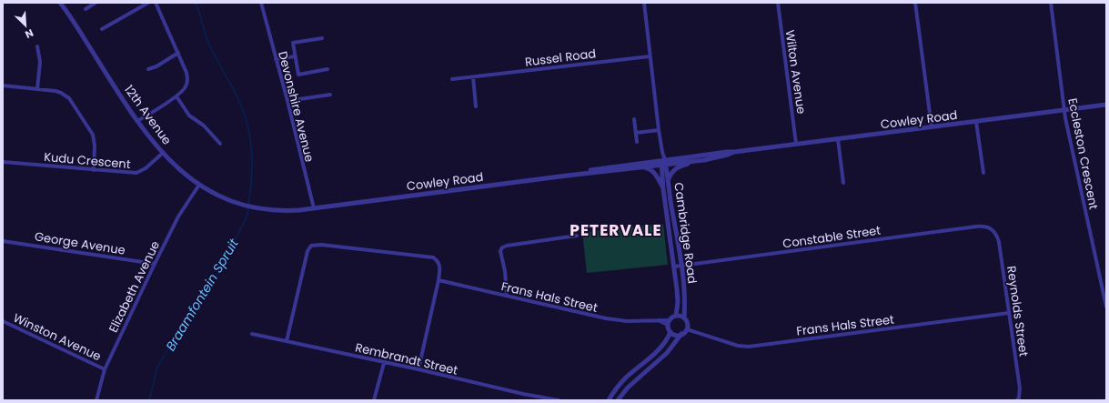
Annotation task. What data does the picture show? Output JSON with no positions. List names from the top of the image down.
{
  "streets": {
    "street": [
      "Russel Road",
      "Wilton Avenue",
      "Devonshire Avenue",
      "12th Avenue",
      "Cowley Road",
      "Eccleston Crescent",
      "Kudu Crescent",
      "Cambridge Road",
      "Constable Street",
      "George Avenue",
      "Elizabeth Avenue",
      "Frans Hals Street",
      "Reynolds Street",
      "Winston Avenue",
      "Rembrandt Street"
    ]
  },
  "crossings": [
    ["Russel Road", "Cambridge Road"],
    ["Wilton Avenue", "Cowley Road"],
    ["Devonshire Avenue", "12th Avenue"],
    ["Devonshire Avenue", "Cowley Road"],
    ["12th Avenue", "Cowley Road"],
    ["12th Avenue", "Kudu Crescent"],
    ["12th Avenue", "Elizabeth Avenue"],
    ["Cowley Road", "Eccleston Crescent"],
    ["Cowley Road", "Cambridge Road"],
    ["Cambridge Road", "Constable Street"],
    ["Cambridge Road", "Frans Hals Street"],
    ["Constable Street", "Reynolds Street"],
    ["George Avenue", "Elizabeth Avenue"],
    ["Elizabeth Avenue", "Winston Avenue"],
    ["Frans Hals Street", "Reynolds Street"]
  ],
  "districts": ["PETERVALE"],
  "water": ["Braamfontein Spruit"],
  "north": "bottom right"
}
